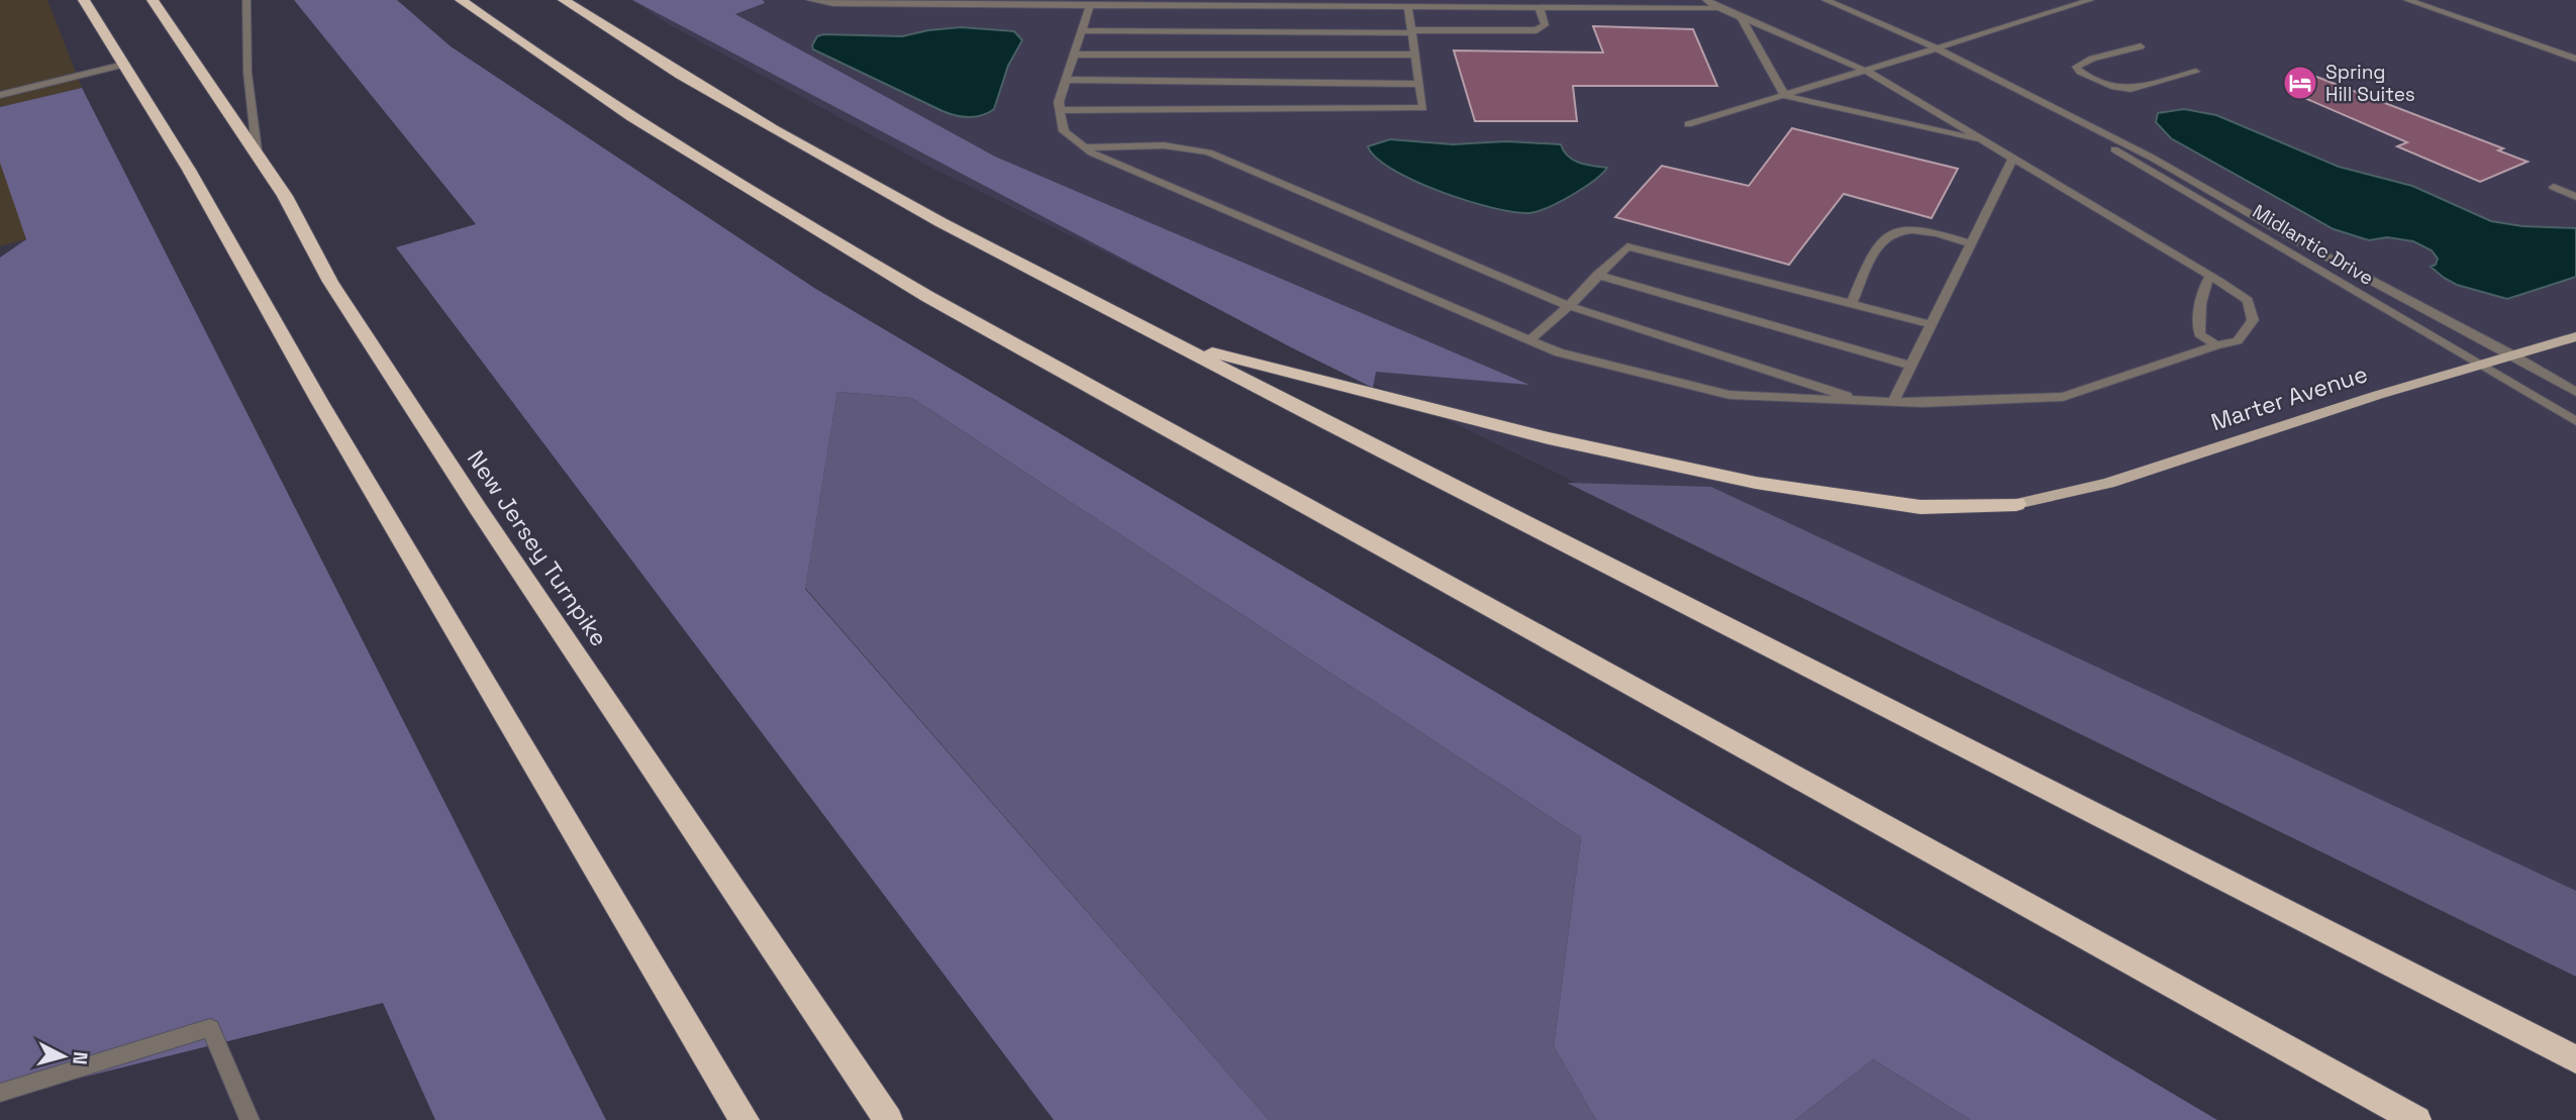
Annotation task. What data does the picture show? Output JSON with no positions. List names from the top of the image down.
{
  "streets": {
    "highway": ["New Jersey Turnpike"],
    "main road": ["Marter Avenue"],
    "street": ["Midlantic Drive"]
  },
  "crossings": [
    ["Midlantic Drive", "Marter Avenue"]
  ],
  "places": {
    "hotel": ["Spring Hill Suites"]
  },
  "north": "right"
}
